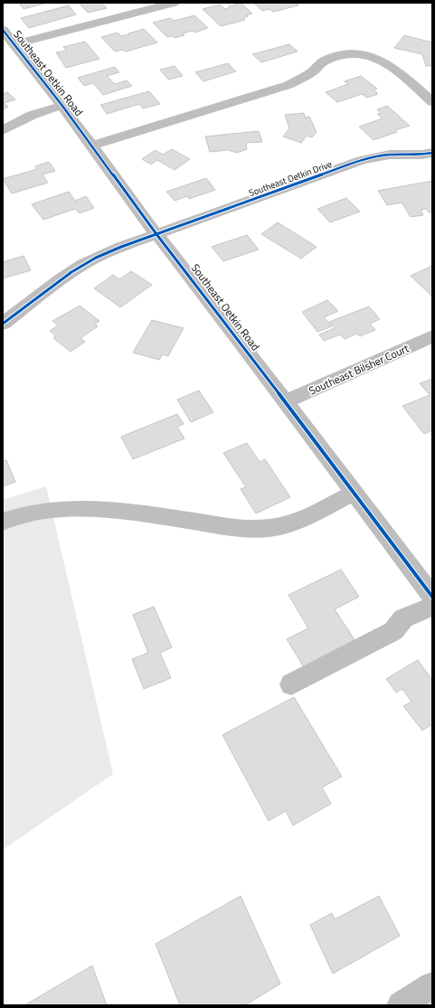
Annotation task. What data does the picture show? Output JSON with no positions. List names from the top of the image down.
{
  "streets": {
    "street": ["Southeast Oetkin Road", "Southeast Oetkin Drive", "Southeast Bilsher Court"]
  },
  "crossings": [
    ["Southeast Oetkin Road", "Southeast Oetkin Drive"],
    ["Southeast Oetkin Road", "Southeast Bilsher Court"]
  ]
}
